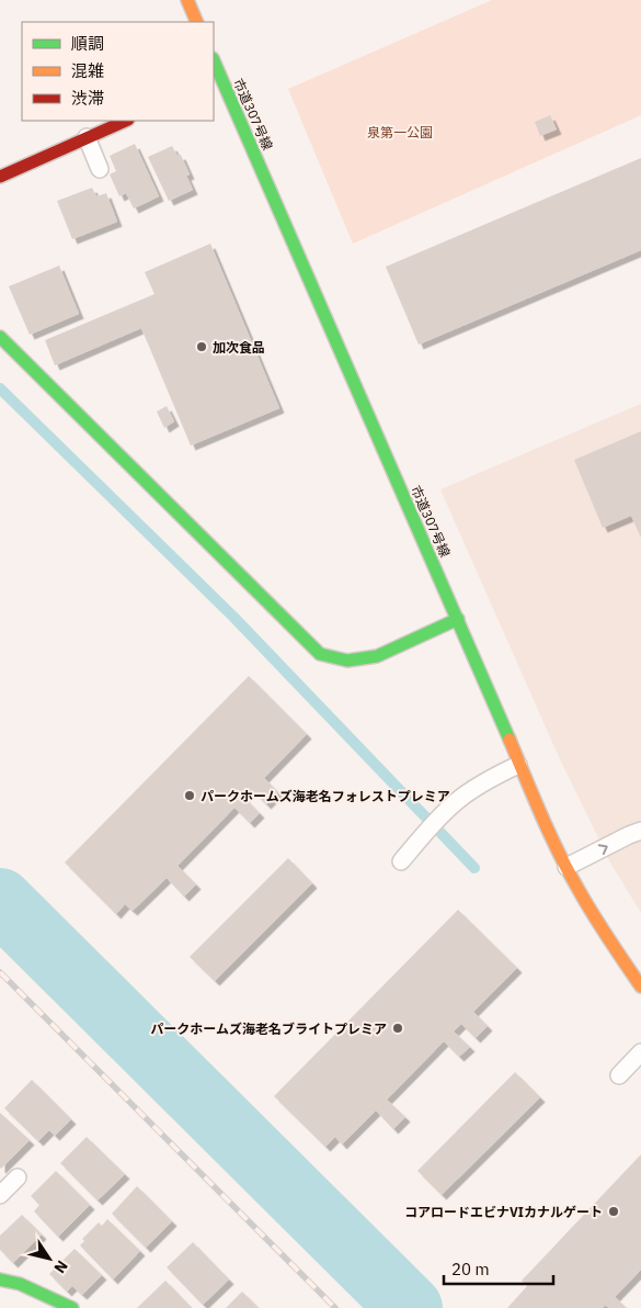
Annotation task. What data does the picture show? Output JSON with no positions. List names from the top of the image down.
{
  "streets": {
    "street": ["市道307号線"]
  },
  "parks": ["泉第一公園"],
  "places": [
    "加次食品",
    "パークホームズ海老名フォレストプレミア",
    "パークホームズ海老名ブライトプレミア",
    "コアロードエビナVIカナルゲート"
  ],
  "legend": ["順調", "混雑", "渋滞"],
  "scale_bar": "20 m",
  "north": "bottom right"
}
